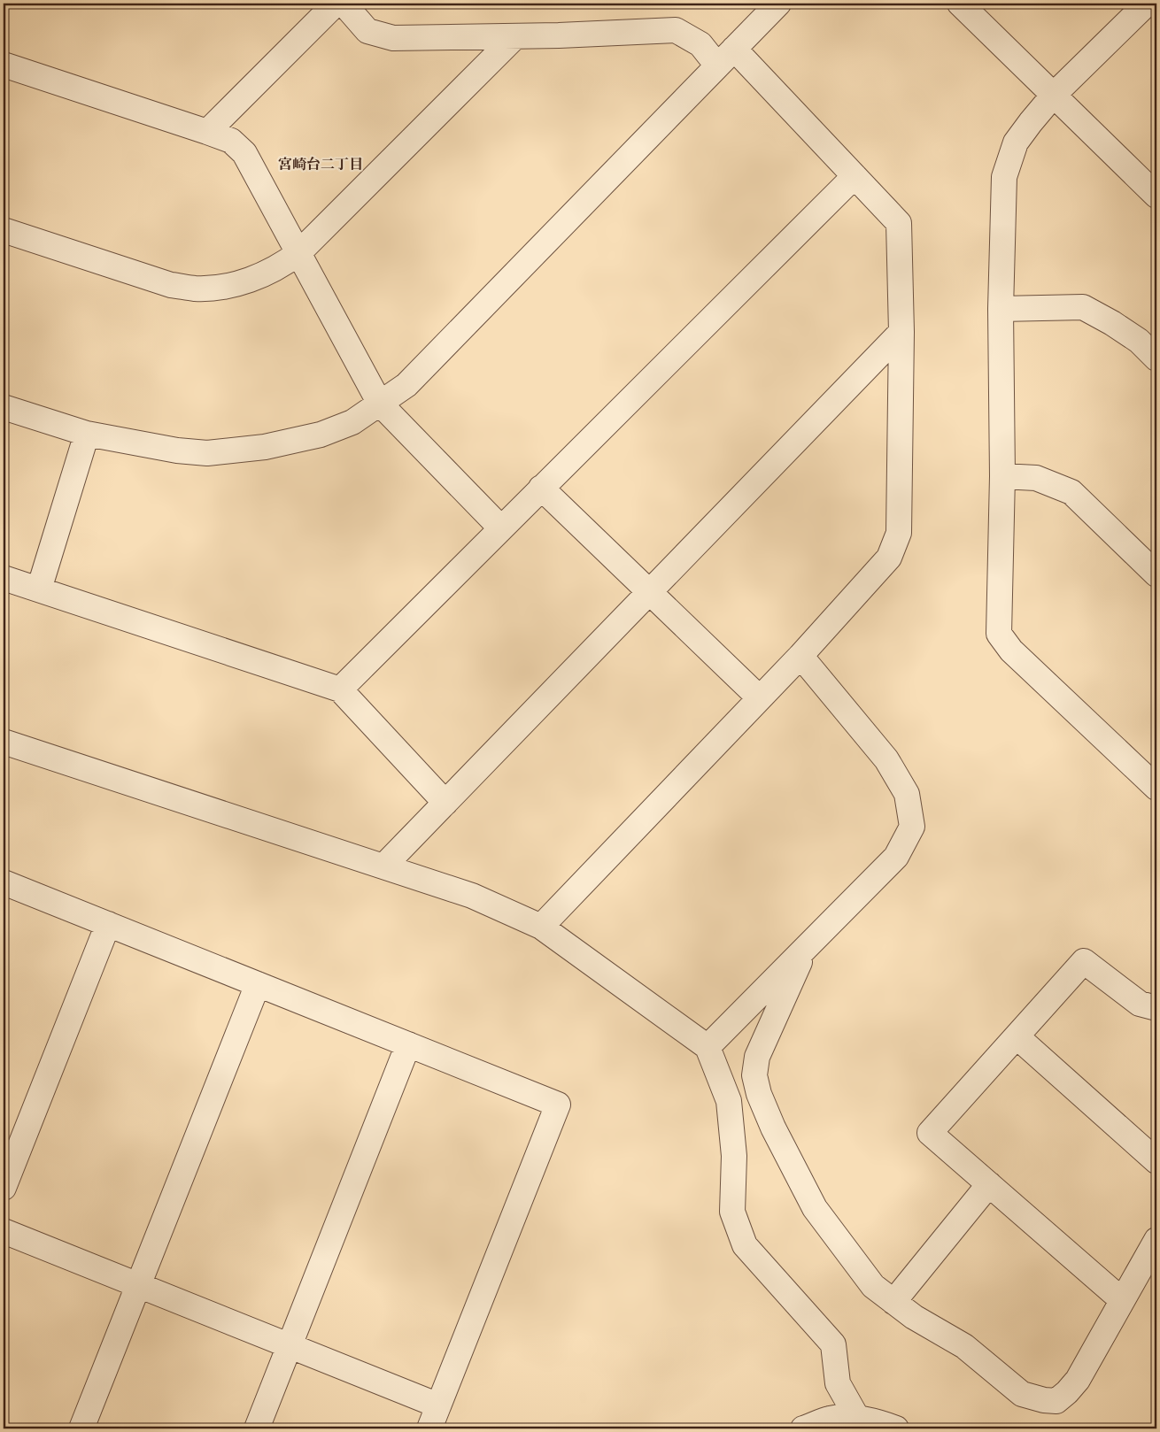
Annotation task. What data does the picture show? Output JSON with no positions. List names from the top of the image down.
{
  "districts": ["宮崎台二丁目"]
}
